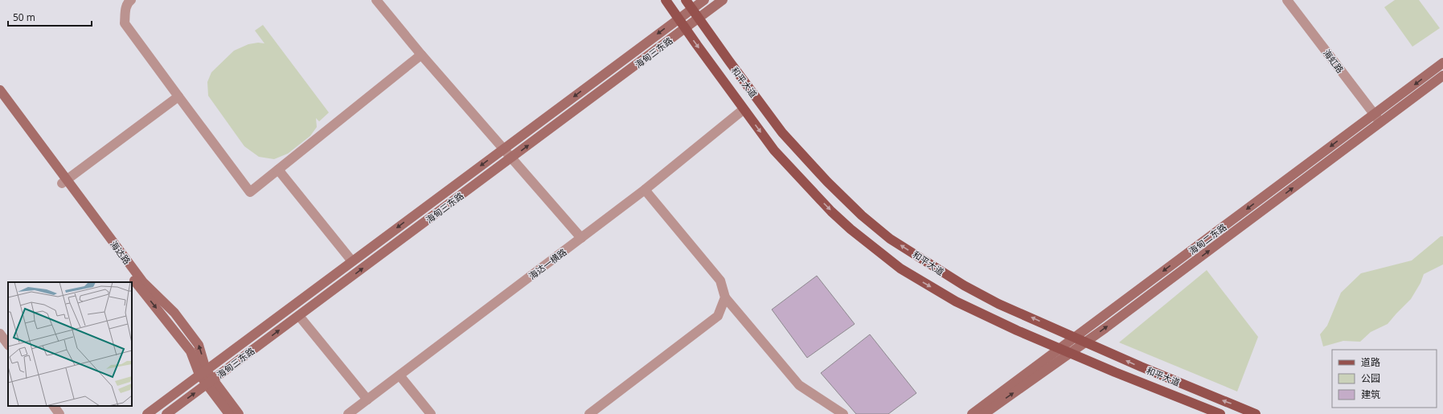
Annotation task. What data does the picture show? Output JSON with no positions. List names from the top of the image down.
{
  "streets": {
    "main road": [
      "海甸三东路",
      "和平大道",
      "海甸二东路",
      "海达路"
    ],
    "street": ["海虹路", "海达一横路"]
  },
  "crossings": [
    ["海甸三东路", "和平大道"],
    ["海甸三东路", "海达路"],
    ["海虹路", "海甸二东路"],
    ["和平大道", "海甸二东路"],
    ["和平大道", "海达一横路"]
  ],
  "legend": ["道路", "公园", "建筑"],
  "scale_bar": "50 m"
}
